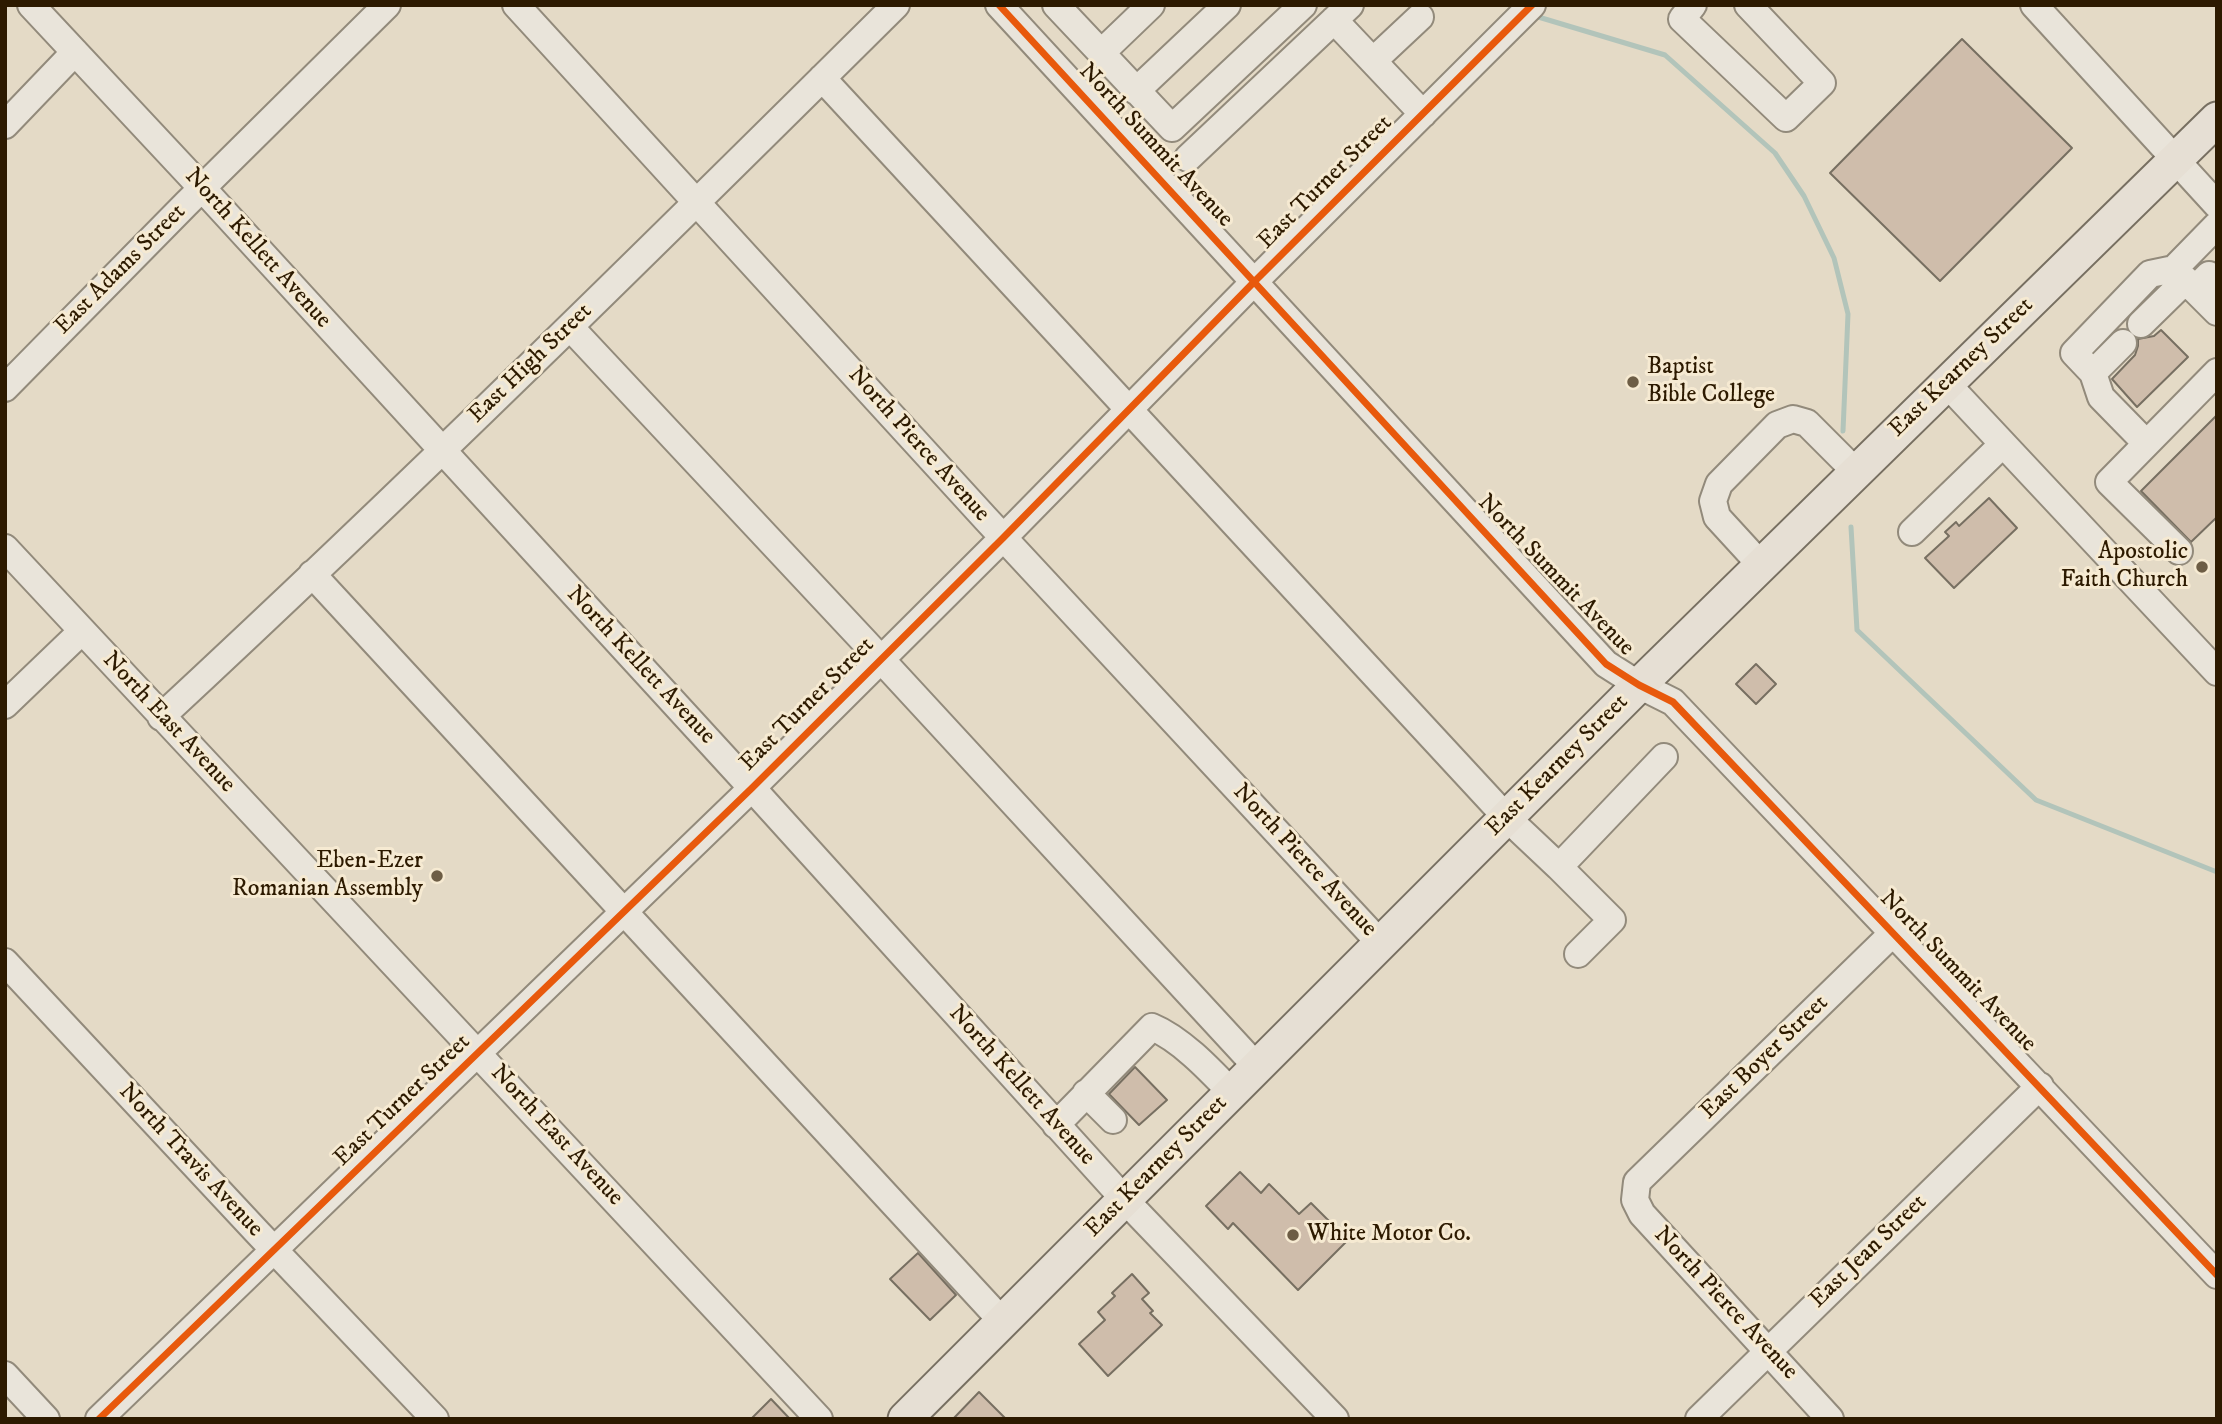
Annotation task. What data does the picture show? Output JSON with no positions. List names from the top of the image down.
{
  "streets": {
    "main road": ["East Kearney Street"],
    "street": [
      "North Summit Avenue",
      "East Turner Street",
      "North Kellett Avenue",
      "East Adams Street",
      "East High Street",
      "North Pierce Avenue",
      "North East Avenue",
      "East Boyer Street",
      "North Travis Avenue",
      "East Jean Street"
    ]
  },
  "crossings": [
    ["North Summit Avenue", "East Turner Street"],
    ["North Summit Avenue", "East Kearney Street"],
    ["North Summit Avenue", "East Boyer Street"],
    ["North Summit Avenue", "East Jean Street"],
    ["East Turner Street", "North Kellett Avenue"],
    ["East Turner Street", "North Pierce Avenue"],
    ["East Turner Street", "North East Avenue"],
    ["East Turner Street", "North Travis Avenue"],
    ["North Kellett Avenue", "East Adams Street"],
    ["North Kellett Avenue", "East High Street"],
    ["North Kellett Avenue", "East Kearney Street"],
    ["East High Street", "North Pierce Avenue"],
    ["East High Street", "North East Avenue"],
    ["East Kearney Street", "North Pierce Avenue"],
    ["North Pierce Avenue", "East Boyer Street"],
    ["North Pierce Avenue", "East Jean Street"]
  ],
  "places": [
    "Baptist Bible College",
    "Apostolic Faith Church",
    "Eben-Ezer Romanian Assembly",
    "White Motor Co."
  ]
}
